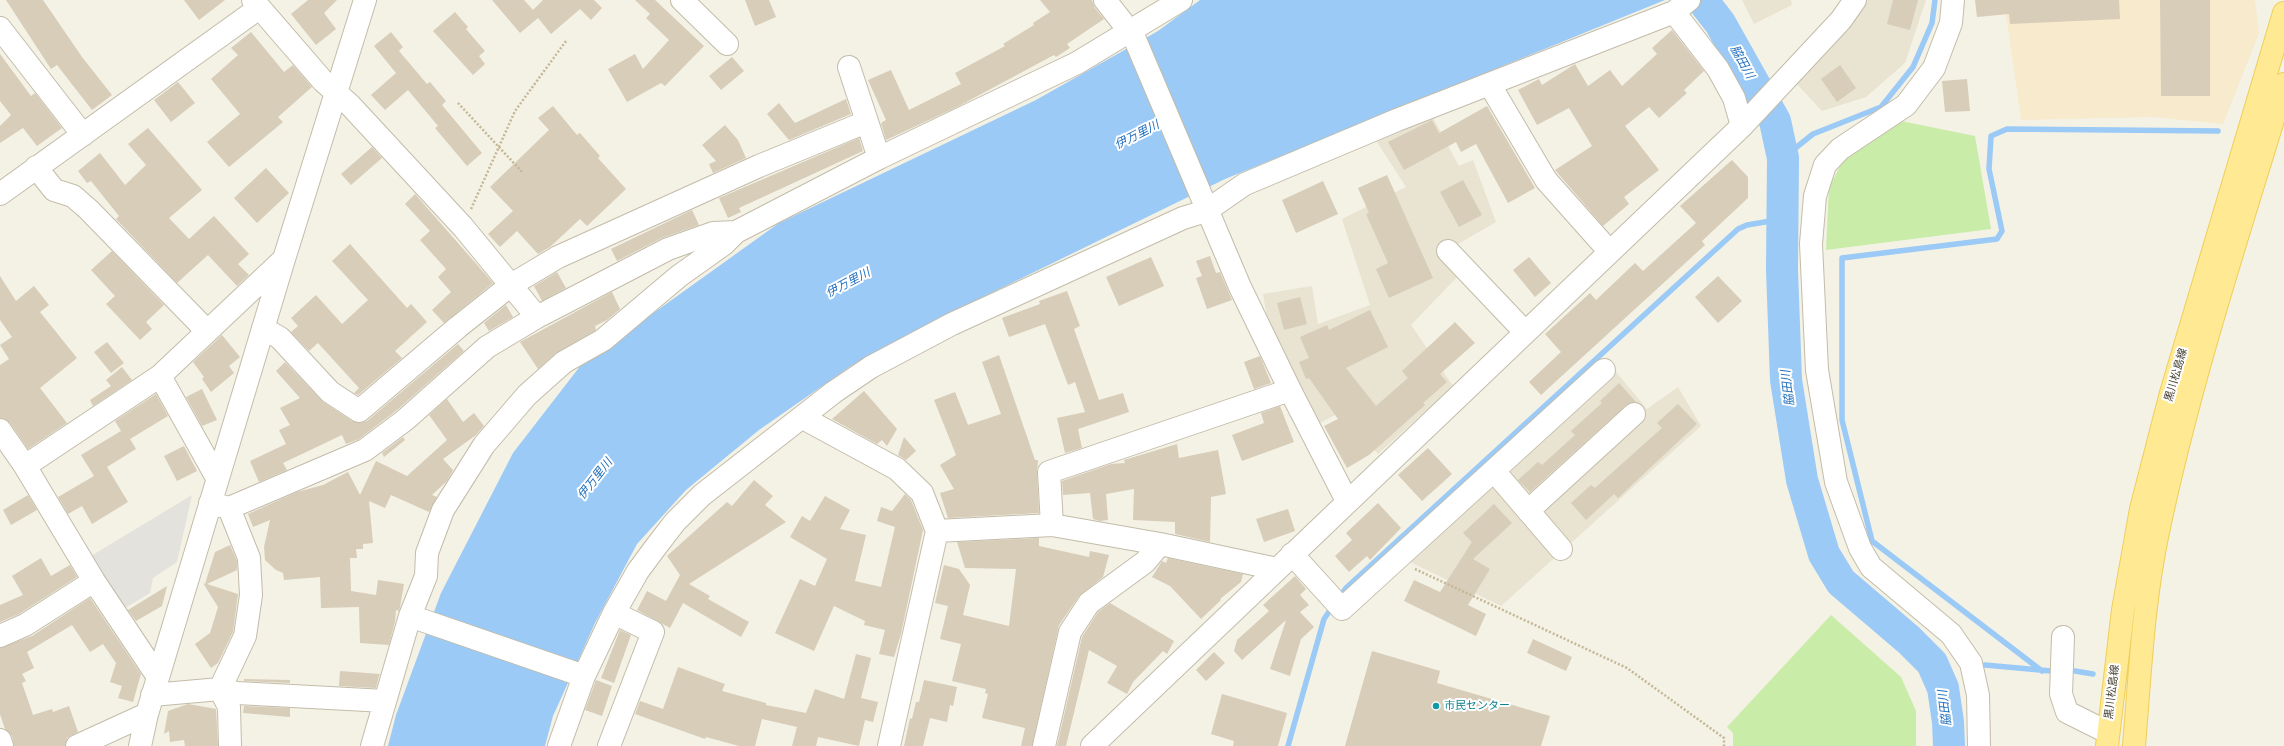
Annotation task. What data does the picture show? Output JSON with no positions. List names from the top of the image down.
{
  "streets": {
    "main road": ["黒川松島線"]
  },
  "water": ["脇田川", "伊万里川"],
  "places": ["市民センター"]
}
